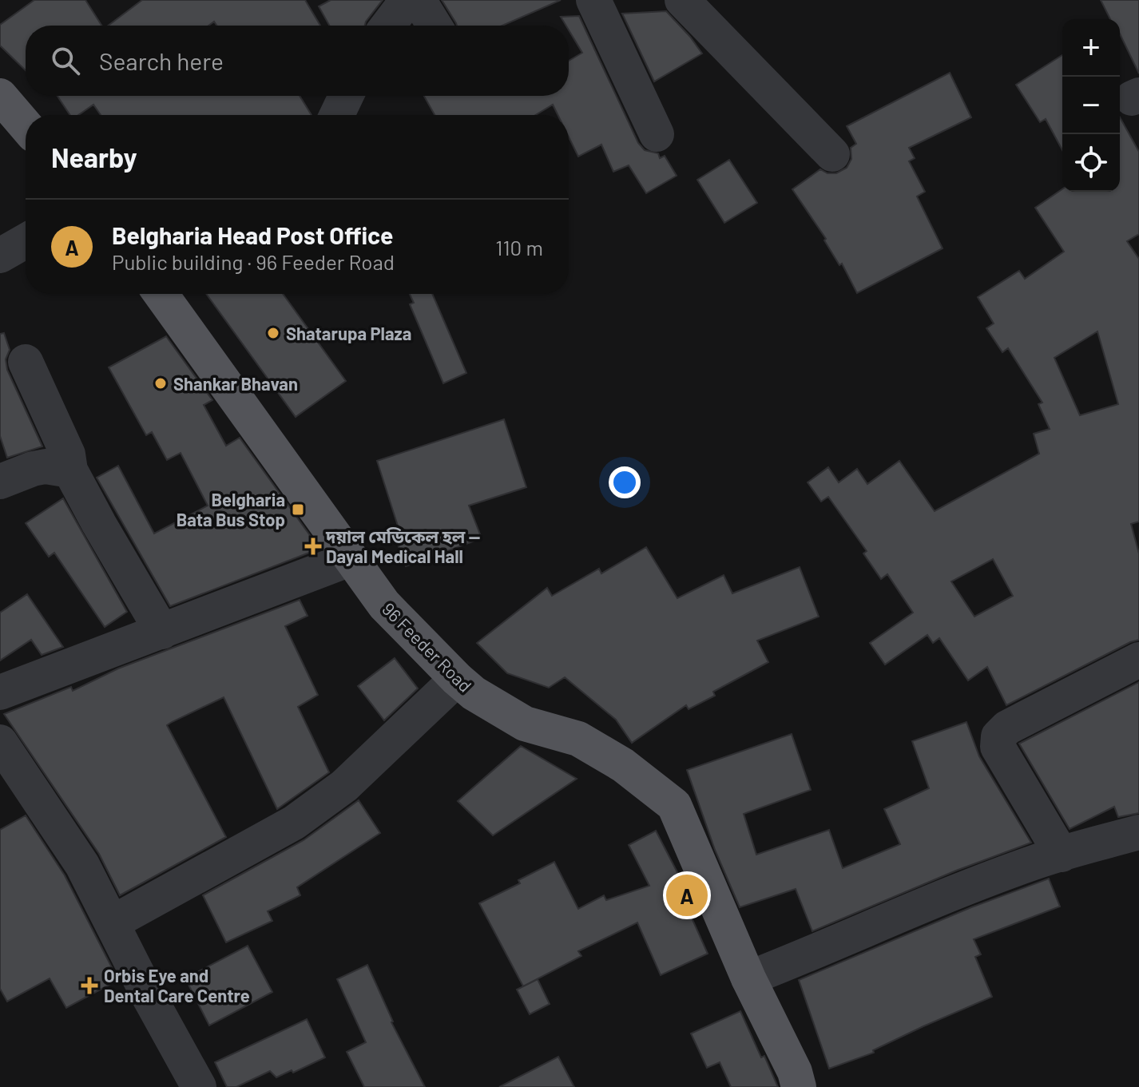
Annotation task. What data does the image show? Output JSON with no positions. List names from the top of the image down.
{
  "streets": {
    "main road": ["96 Feeder Road"]
  },
  "places": {
    "other": ["Shatarupa Plaza", "Shankar Bhavan"],
    "transit": ["Belgharia Bata Bus Stop"],
    "health": ["দয়াল মেডিকেল হল — Dayal Medical Hall", "Orbis Eye and Dental Care Centre"]
  },
  "page": {
    "map_buttons": ["+", "−"],
    "search": "Search here",
    "heading": "Nearby",
    "list": [
      {
        "mark": "A",
        "name": "Belgharia Head Post Office",
        "note": "Public building · 96 Feeder Road",
        "value": "110 m"
      }
    ],
    "pins": "A"
  }
}
